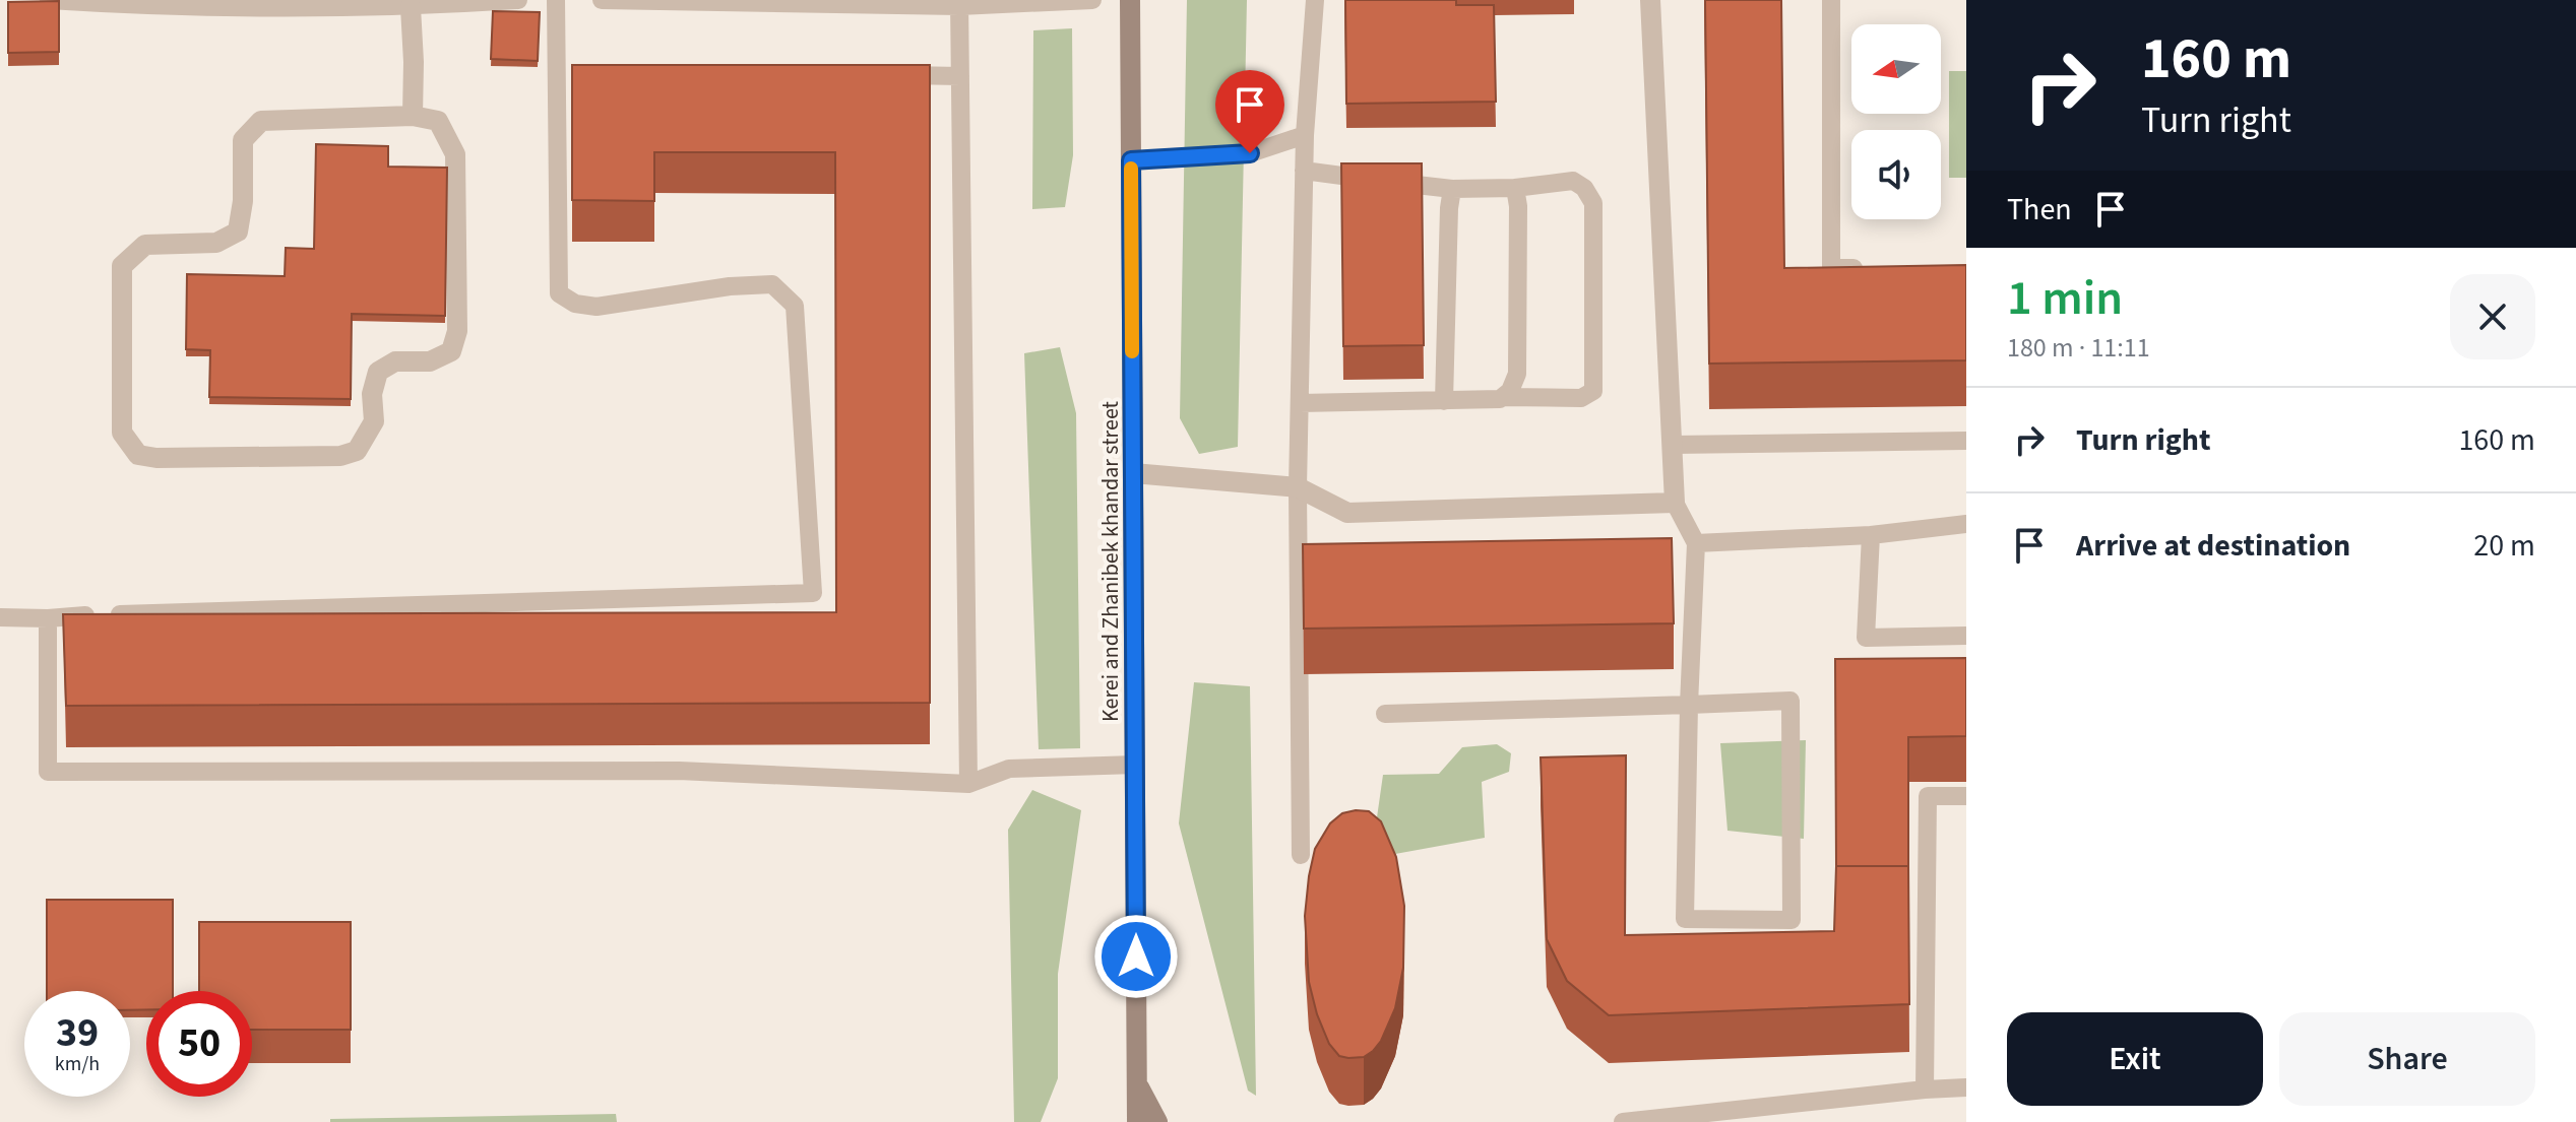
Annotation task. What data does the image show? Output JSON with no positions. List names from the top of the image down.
{
  "streets": {
    "main road": ["Kerei and Zhanibek khandar street"]
  },
  "north": "left",
  "page": {
    "turn": ["160 m", "Turn right"],
    "then": "Then",
    "heading": ["1 min", "180 m · 11:11"],
    "list": [
      {
        "name": "Turn right",
        "value": "160 m"
      },
      {
        "name": "Arrive at destination",
        "value": "20 m"
      }
    ],
    "speed": "39 km/h",
    "limit": "50",
    "buttons": ["Exit", "Share"]
  }
}
